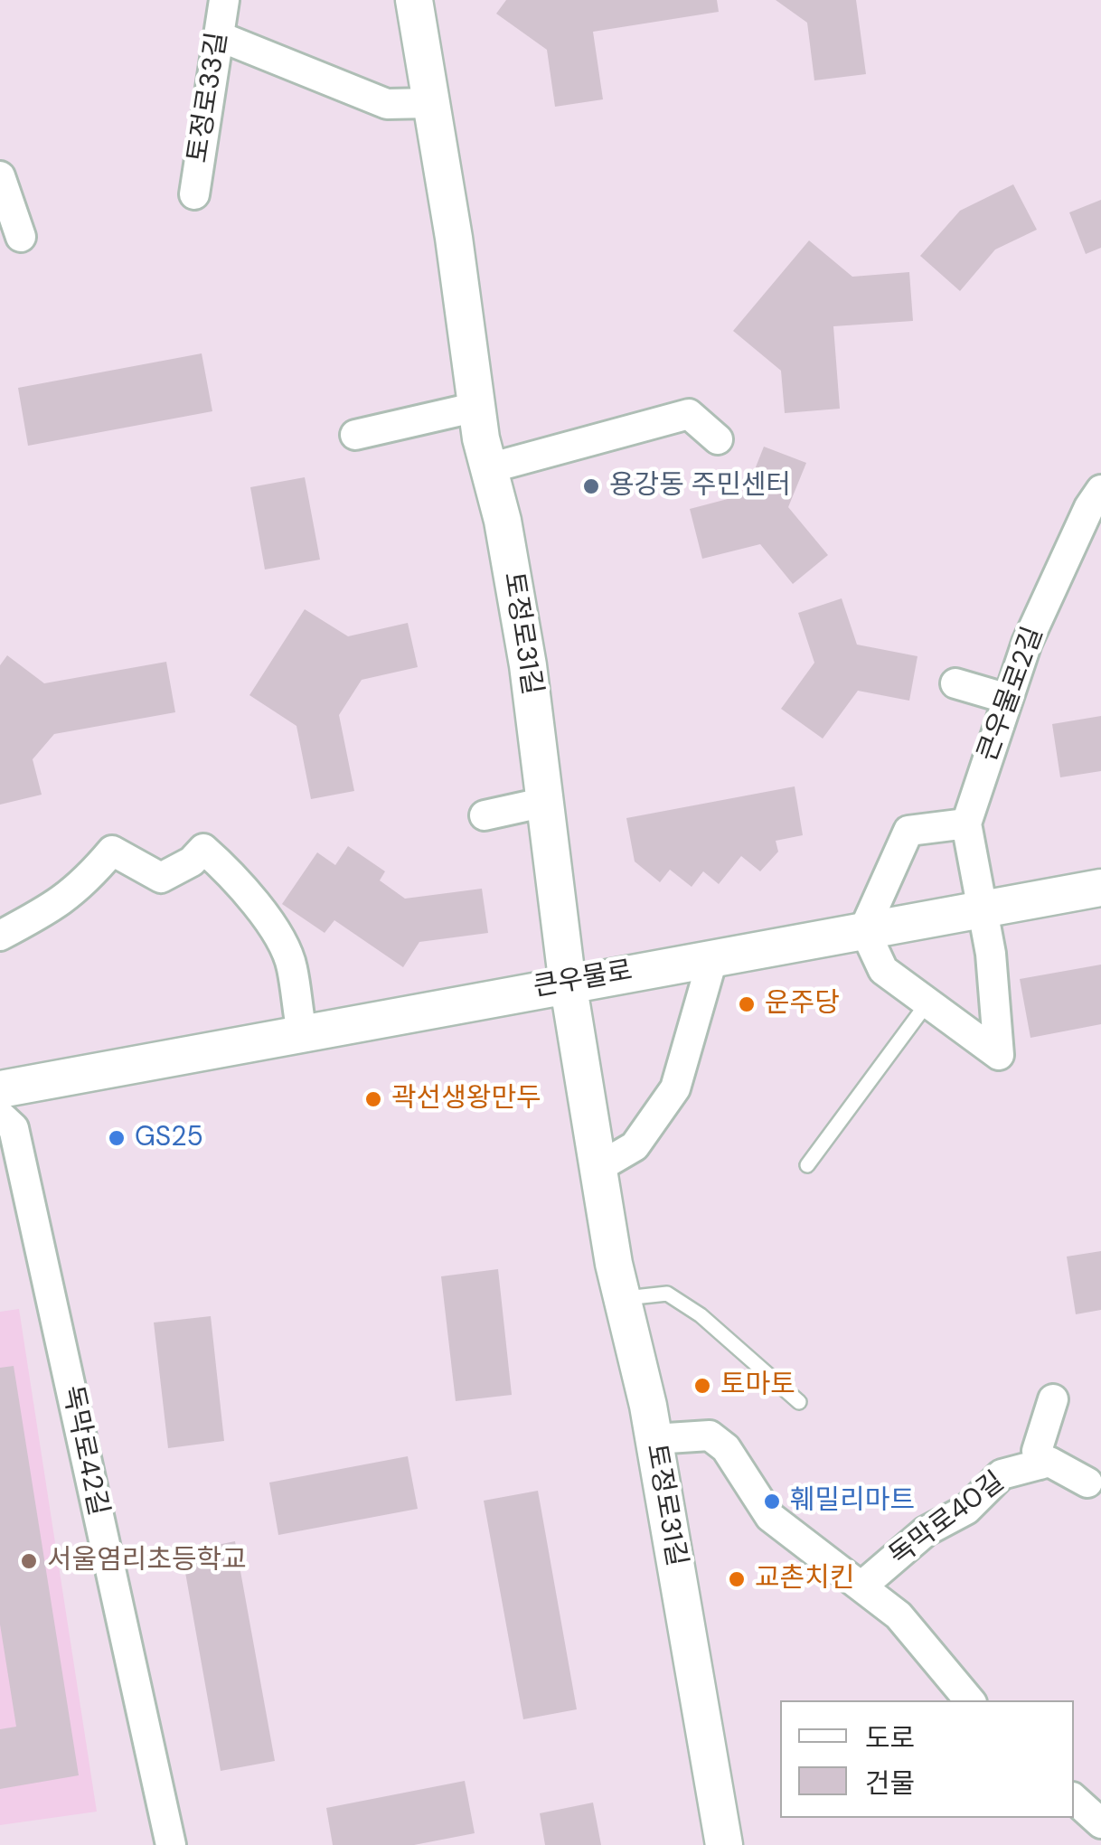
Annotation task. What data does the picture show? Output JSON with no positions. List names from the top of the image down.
{
  "streets": {
    "street": [
      "토정로33길",
      "토정로31길",
      "큰우물로2길",
      "큰우물로",
      "독막로42길",
      "독막로40길"
    ]
  },
  "crossings": [
    ["토정로31길", "큰우물로"],
    ["토정로31길", "독막로40길"]
  ],
  "places": [
    "용강동 주민센터",
    "운주당",
    "곽선생왕만두",
    "GS25",
    "토마토",
    "훼밀리마트",
    "서울염리초등학교",
    "교촌치킨"
  ],
  "legend": ["도로", "건물"]
}
